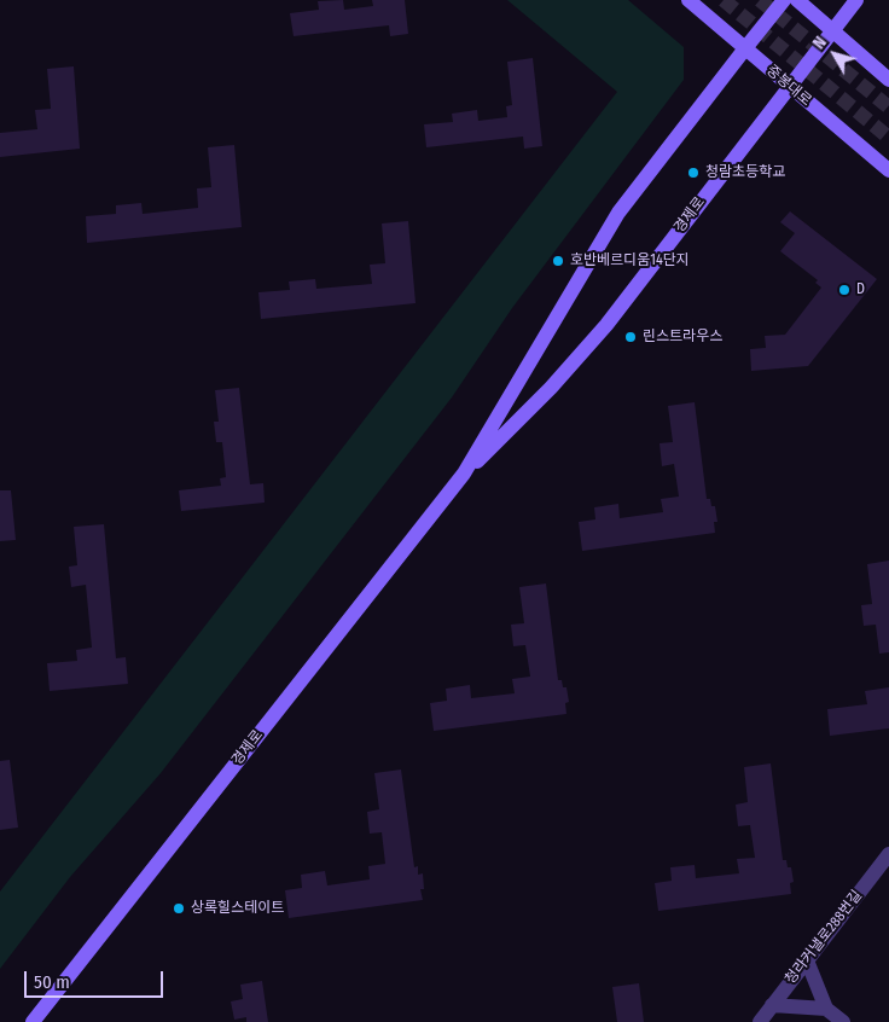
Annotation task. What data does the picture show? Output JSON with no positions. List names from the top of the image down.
{
  "streets": {
    "main road": ["중봉대로", "경제로"],
    "street": ["청라커낼로288번길"]
  },
  "crossings": [
    ["중봉대로", "경제로"]
  ],
  "places": [
    "청람초등학교",
    "호반베르디움14단지",
    "D",
    "린스트라우스",
    "상록힐스테이트"
  ],
  "scale_bar": "50 m",
  "north": "top left"
}
